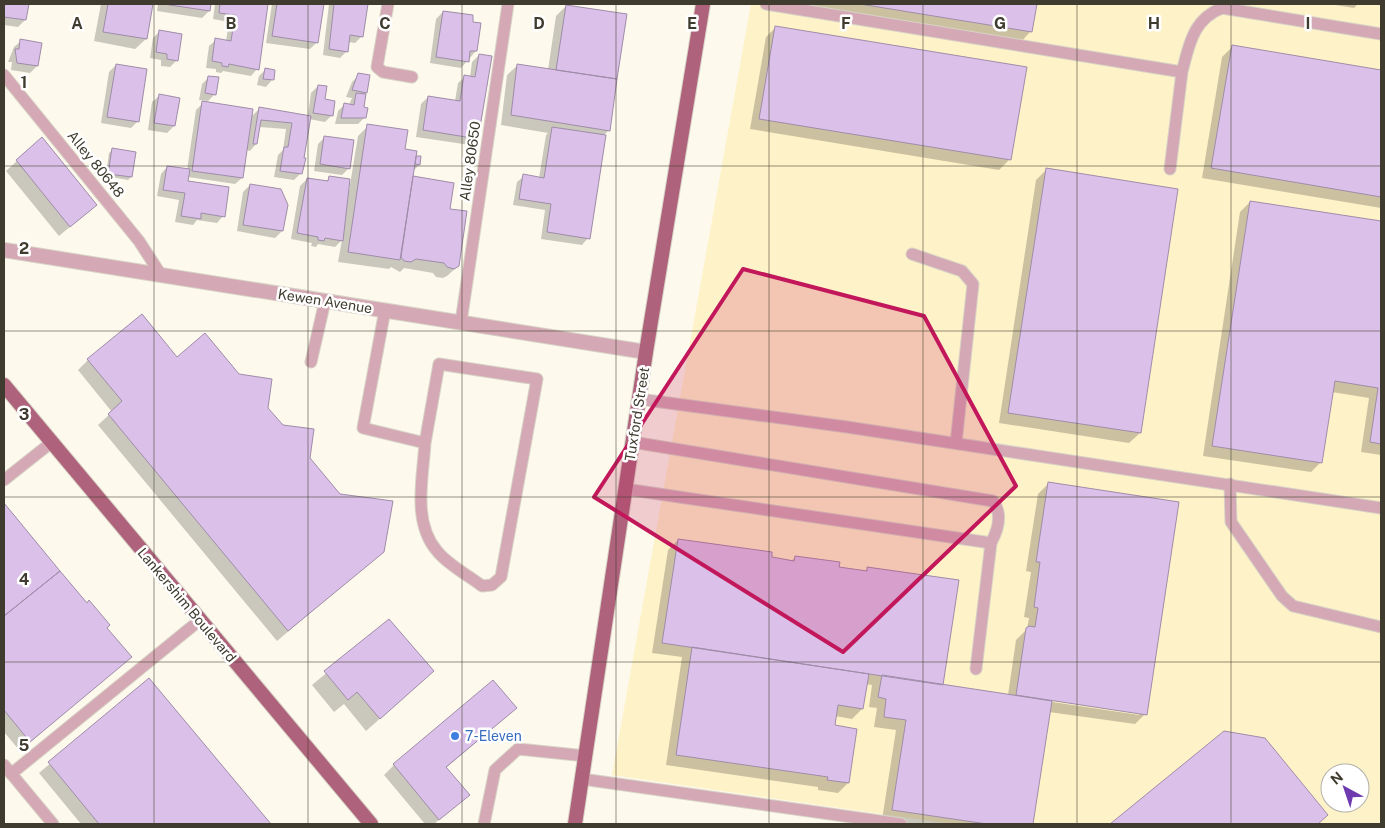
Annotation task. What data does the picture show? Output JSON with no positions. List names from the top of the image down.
{
  "streets": {
    "main road": ["Tuxford Street", "Lankershim Boulevard"],
    "street": ["Kewen Avenue"],
    "lane": ["Alley 80650", "Alley 80648"]
  },
  "crossings": [
    ["Alley 80650", "Kewen Avenue"],
    ["Alley 80648", "Kewen Avenue"],
    ["Kewen Avenue", "Tuxford Street"]
  ],
  "places": ["7-Eleven"],
  "north": "top left",
  "grid": {
    "columns": [
      "A",
      "B",
      "C",
      "D",
      "E",
      "F",
      "G",
      "H",
      "I"
    ],
    "rows": [
      "1",
      "2",
      "3",
      "4",
      "5"
    ]
  }
}
